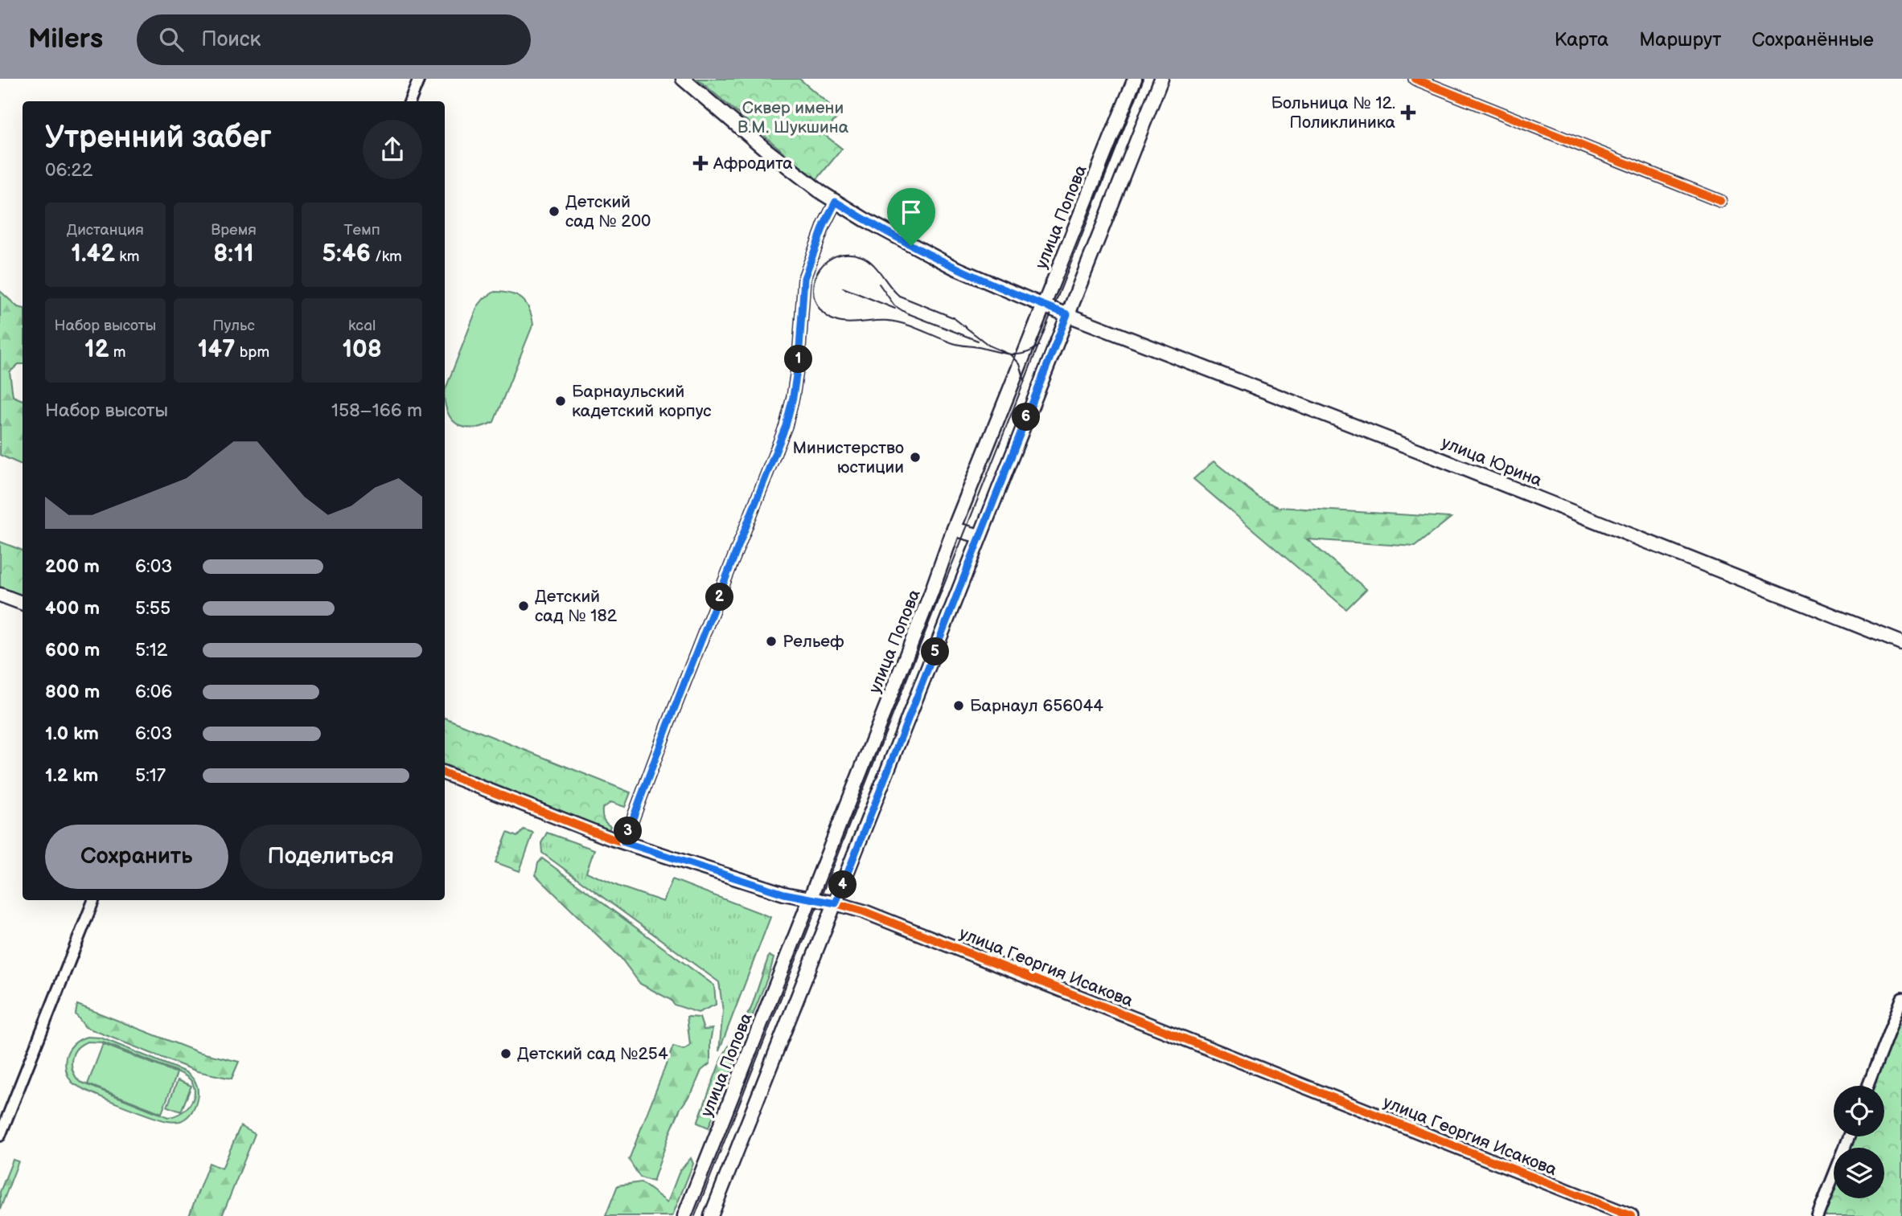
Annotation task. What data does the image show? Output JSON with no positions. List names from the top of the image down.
{
  "streets": {
    "main road": ["улица Попова", "улица Юрина", "улица Георгия Исакова"]
  },
  "crossings": [
    ["улица Попова", "улица Юрина"],
    ["улица Попова", "улица Георгия Исакова"]
  ],
  "parks": ["Сквер имени В.М. Шукшина"],
  "places": {
    "health": ["Больница № 12. Поликлиника", "Афродита"],
    "other": [
      "Детский сад № 200",
      "Барнаульский кадетский корпус",
      "Министерство юстиции",
      "Детский сад № 182",
      "Рельеф",
      "Барнаул 656044",
      "Детский сад №254"
    ]
  },
  "page": {
    "header": "Milers",
    "search": "Поиск",
    "nav": ["Карта", "Маршрут", "Сохранённые"],
    "heading": ["Утренний забег", "06:22"],
    "stats": [
      ["Дистанция", "1.42 km"],
      ["Время", "8:11"],
      ["Темп", "5:46 /km"],
      ["Набор высоты", "12 m"],
      ["Пульс", "147 bpm"],
      ["kcal", "108"]
    ],
    "pins": [
      "1",
      "6",
      "2",
      "5",
      "3",
      "4"
    ],
    "chart": ["Набор высоты", "158–166 m"],
    "list": [
      {
        "name": "200 m",
        "note": "6:03"
      },
      {
        "name": "400 m",
        "note": "5:55"
      },
      {
        "name": "600 m",
        "note": "5:12"
      },
      {
        "name": "800 m",
        "note": "6:06"
      },
      {
        "name": "1.0 km",
        "note": "6:03"
      },
      {
        "name": "1.2 km",
        "note": "5:17"
      }
    ],
    "buttons": ["Сохранить", "Поделиться"]
  }
}
